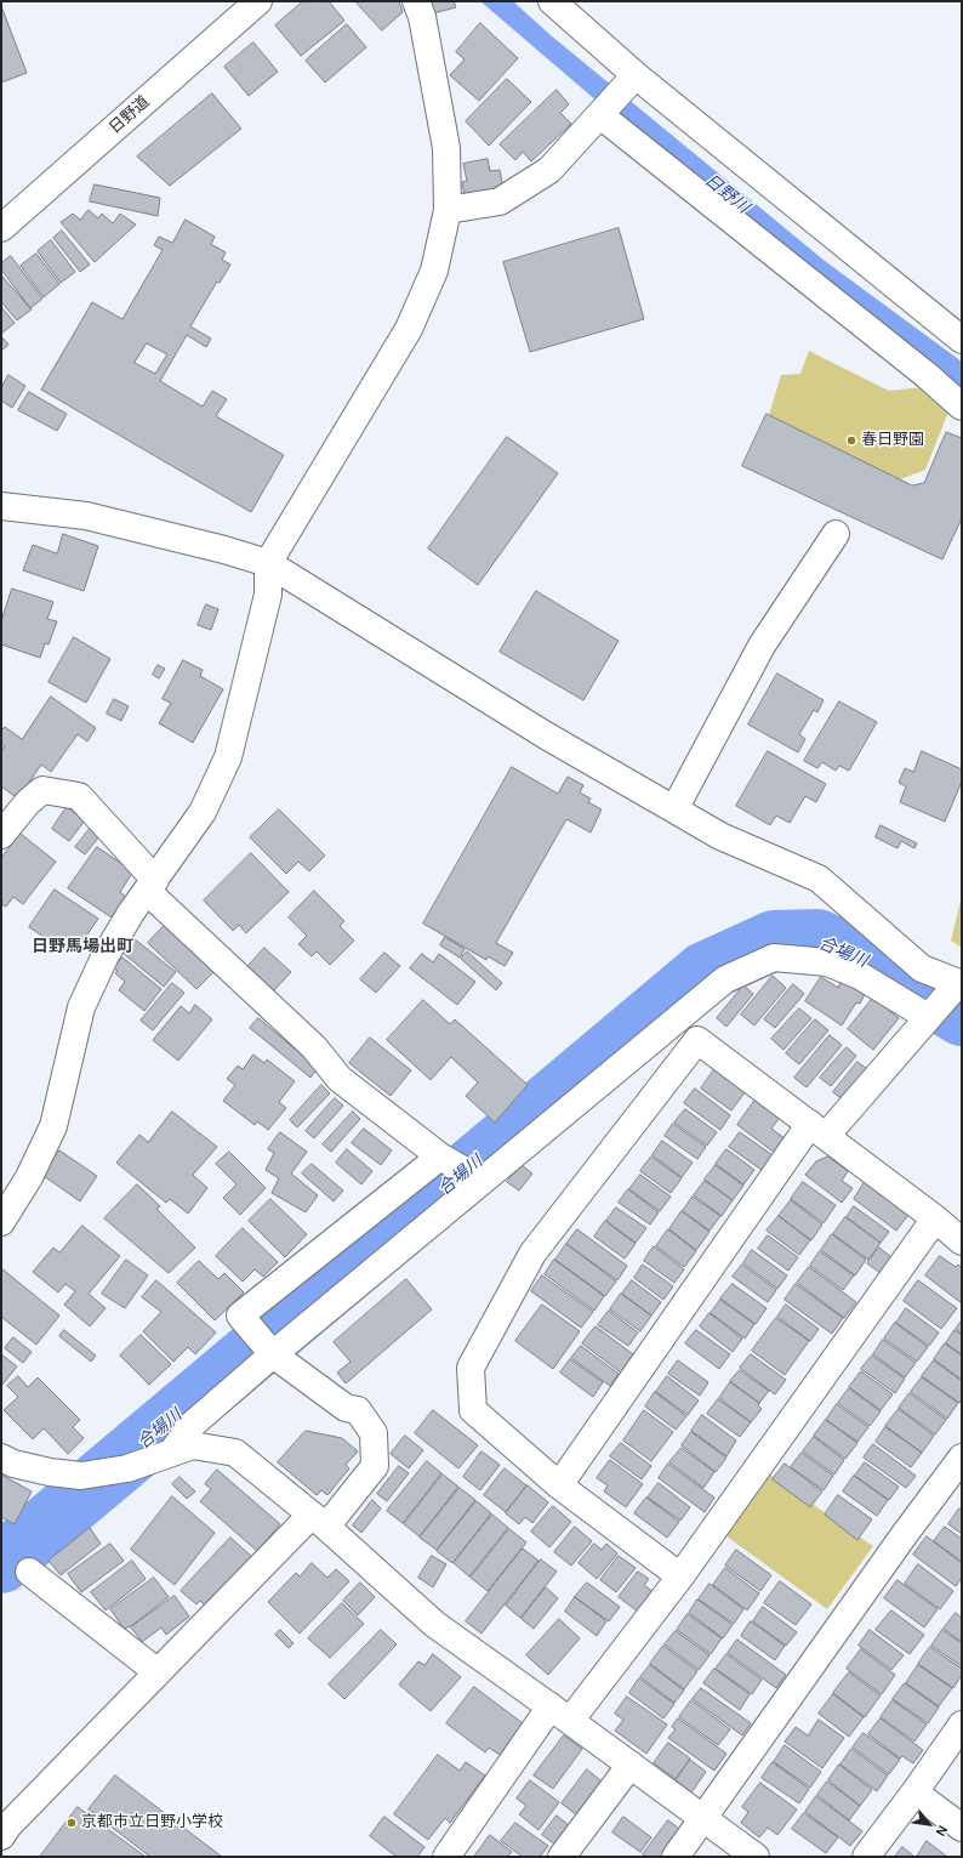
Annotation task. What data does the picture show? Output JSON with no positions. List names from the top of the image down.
{
  "streets": {
    "street": ["日野道"]
  },
  "districts": ["日野馬場出町"],
  "water": ["日野川", "合場川"],
  "places": ["春日野園", "京都市立日野小学校"],
  "north": "bottom right"
}
